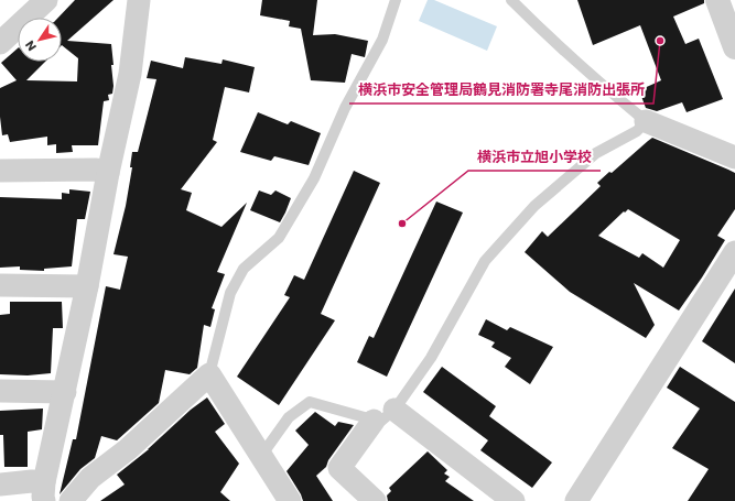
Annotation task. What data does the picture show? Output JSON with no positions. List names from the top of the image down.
{
  "places": ["横浜市安全管理局鶴見消防署寺尾消防出張所", "横浜市立旭小学校"],
  "north": "bottom left"
}
